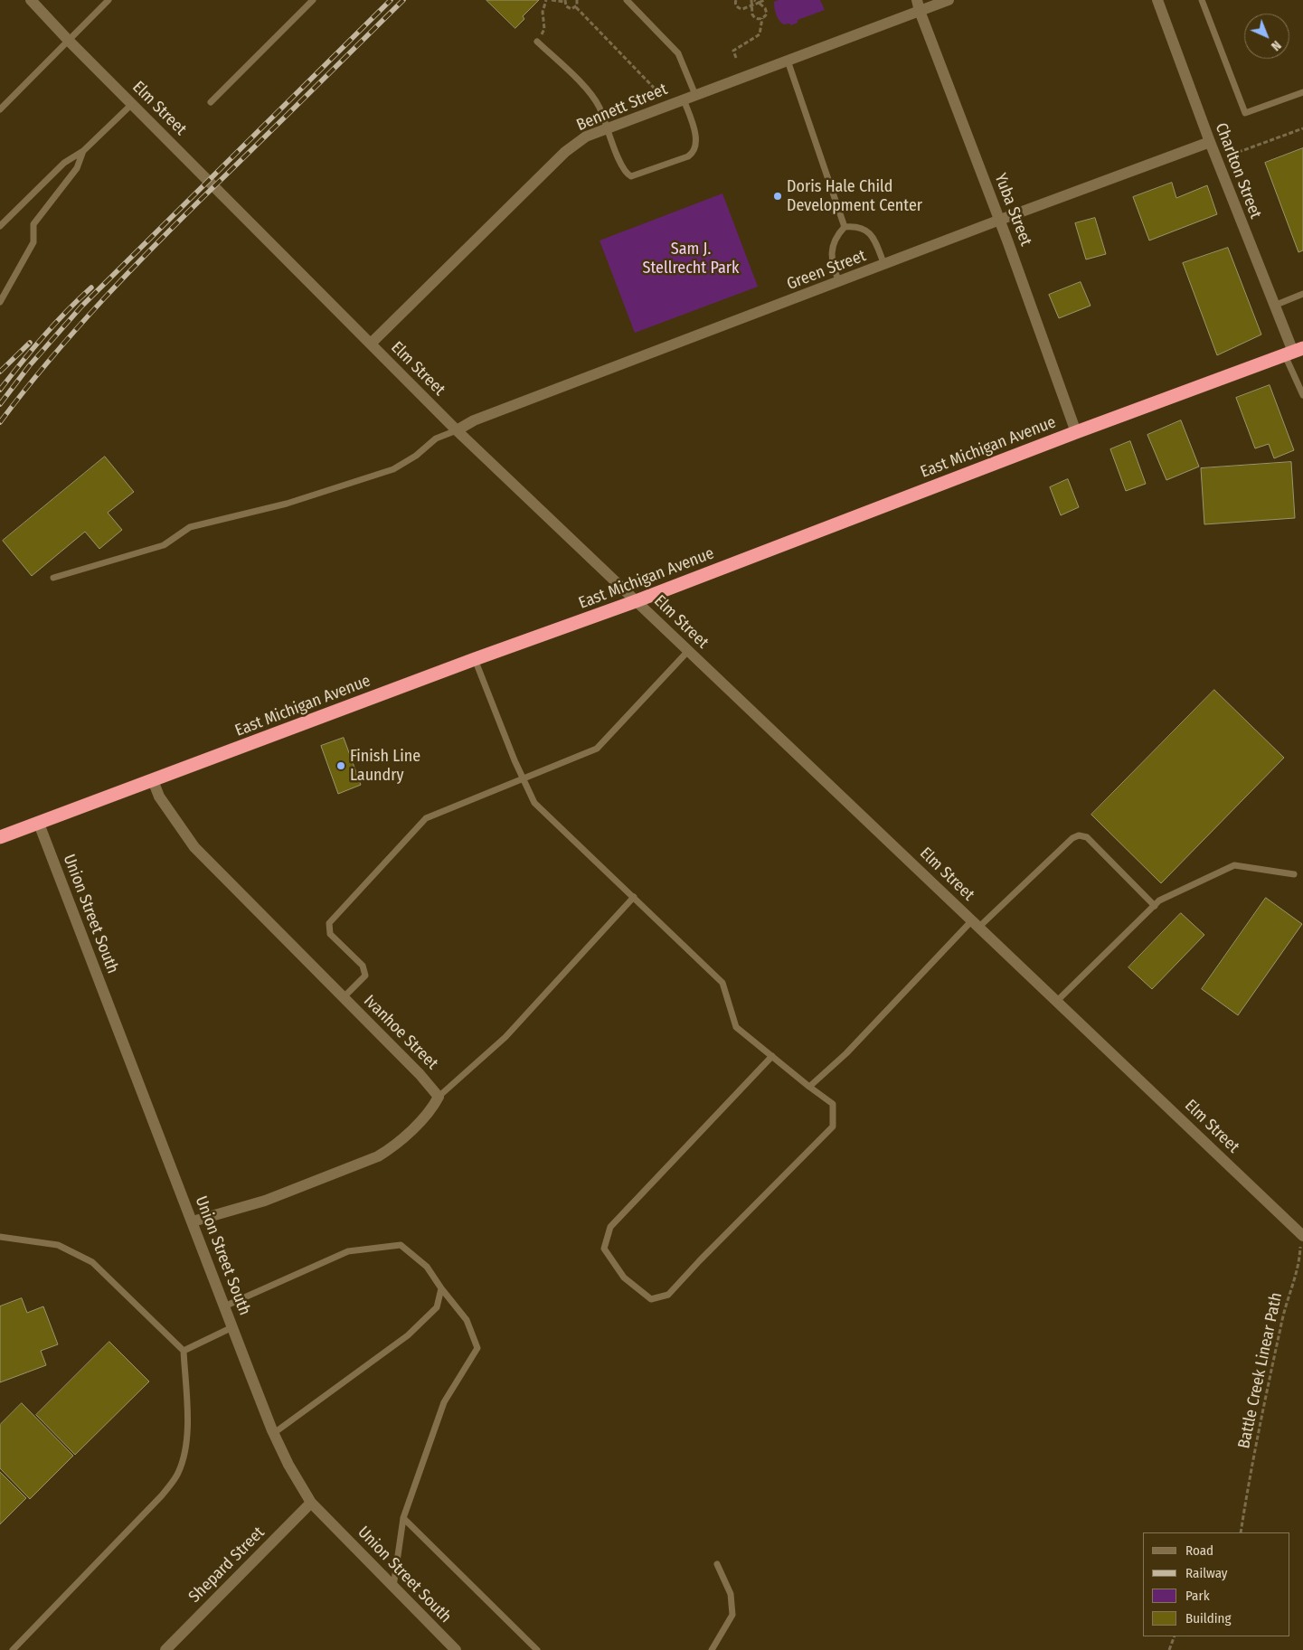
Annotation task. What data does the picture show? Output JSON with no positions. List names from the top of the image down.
{
  "streets": {
    "highway": ["East Michigan Avenue"],
    "street": [
      "Bennett Street",
      "Elm Street",
      "Charlton Street",
      "Yuba Street",
      "Green Street",
      "Union Street South",
      "Ivanhoe Street",
      "Shepard Street"
    ],
    "path": ["Battle Creek Linear Path"]
  },
  "crossings": [
    ["Bennett Street", "Elm Street"],
    ["Bennett Street", "Yuba Street"],
    ["Elm Street", "Green Street"],
    ["Elm Street", "East Michigan Avenue"],
    ["Elm Street", "Battle Creek Linear Path"],
    ["Charlton Street", "Green Street"],
    ["Charlton Street", "East Michigan Avenue"],
    ["Yuba Street", "Green Street"],
    ["Yuba Street", "East Michigan Avenue"],
    ["East Michigan Avenue", "Union Street South"],
    ["East Michigan Avenue", "Ivanhoe Street"],
    ["Union Street South", "Shepard Street"]
  ],
  "parks": ["Sam J. Stellrecht Park"],
  "places": ["Doris Hale Child Development Center", "Finish Line Laundry"],
  "legend": [
    "Road",
    "Railway",
    "Park",
    "Building"
  ],
  "north": "bottom right"
}
